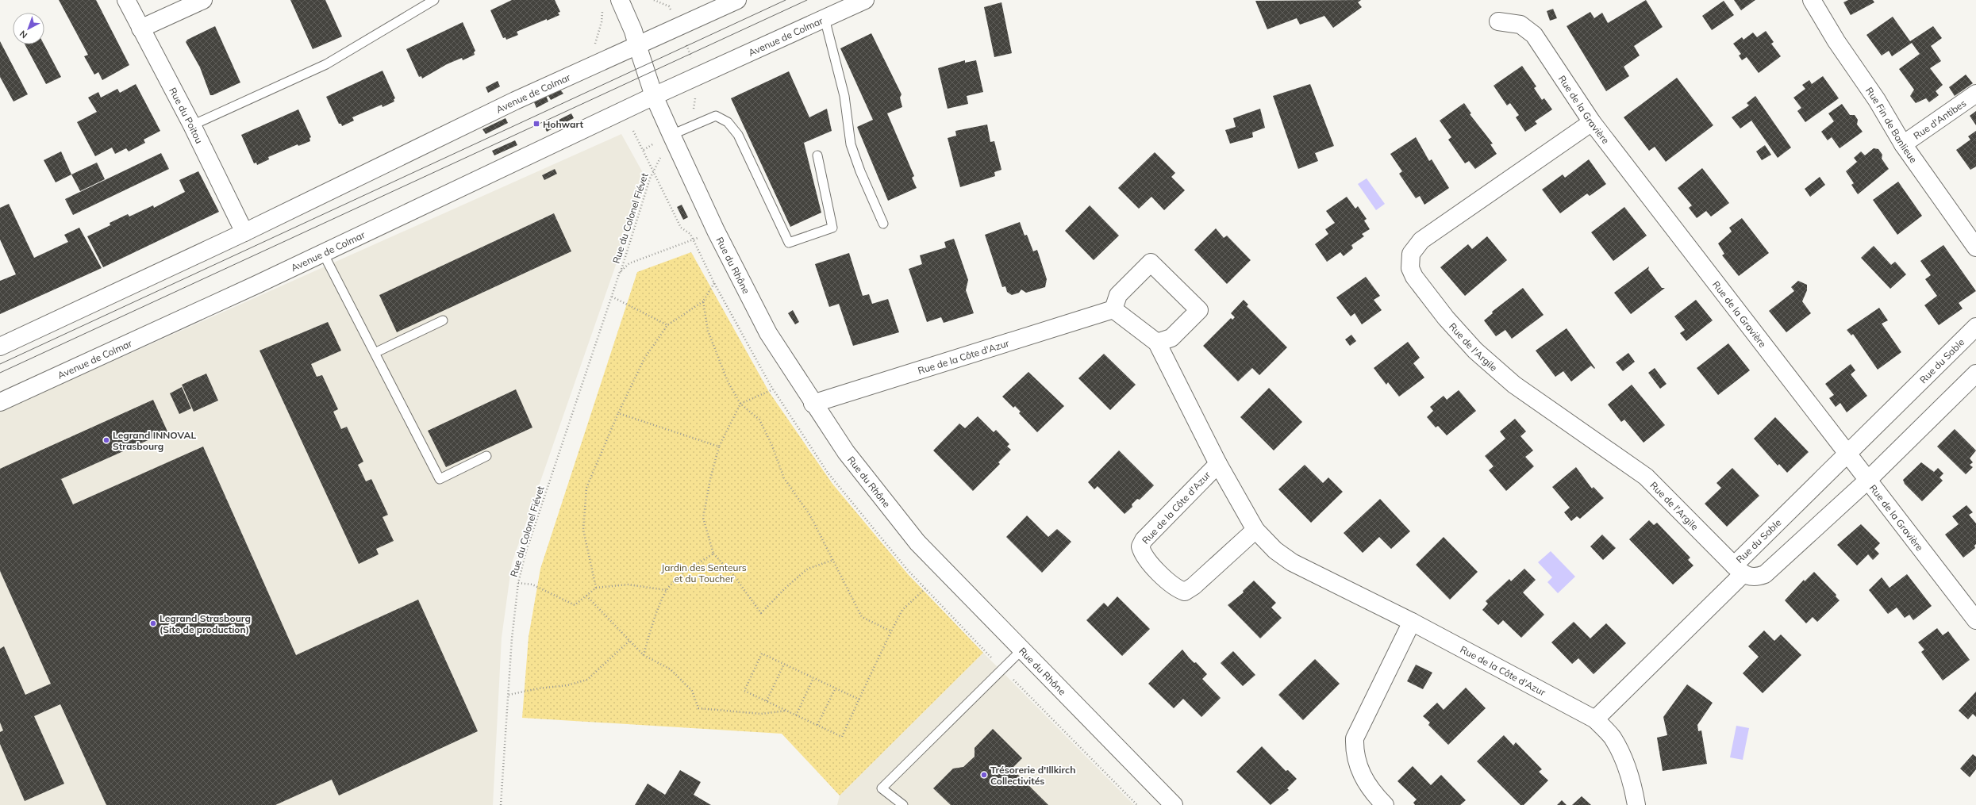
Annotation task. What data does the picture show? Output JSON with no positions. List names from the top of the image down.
{
  "streets": {
    "street": [
      "Avenue de Colmar",
      "Rue de la Gravière",
      "Rue du Poitou",
      "Rue d'Antibes",
      "Rue Fin de Banlieue",
      "Rue du Rhône",
      "Rue de l'Argile",
      "Rue de la Côte d'Azur",
      "Rue du Sable"
    ],
    "path": ["Rue du Colonel Fiévet"]
  },
  "crossings": [
    ["Avenue de Colmar", "Rue du Poitou"],
    ["Avenue de Colmar", "Rue du Rhône"],
    ["Rue de la Gravière", "Rue de l'Argile"],
    ["Rue de la Gravière", "Rue du Sable"],
    ["Rue d'Antibes", "Rue Fin de Banlieue"],
    ["Rue du Colonel Fiévet", "Rue du Rhône"],
    ["Rue du Rhône", "Rue de la Côte d'Azur"],
    ["Rue de l'Argile", "Rue du Sable"]
  ],
  "parks": ["Jardin des Senteurs et du Toucher"],
  "places": {
    "transit": ["Hohwart"],
    "other": ["Legrand INNOVAL Strasbourg", "Legrand Strasbourg (Site de production)", "Trésorerie d'Illkirch Collectivités"]
  },
  "north": "bottom left"
}
